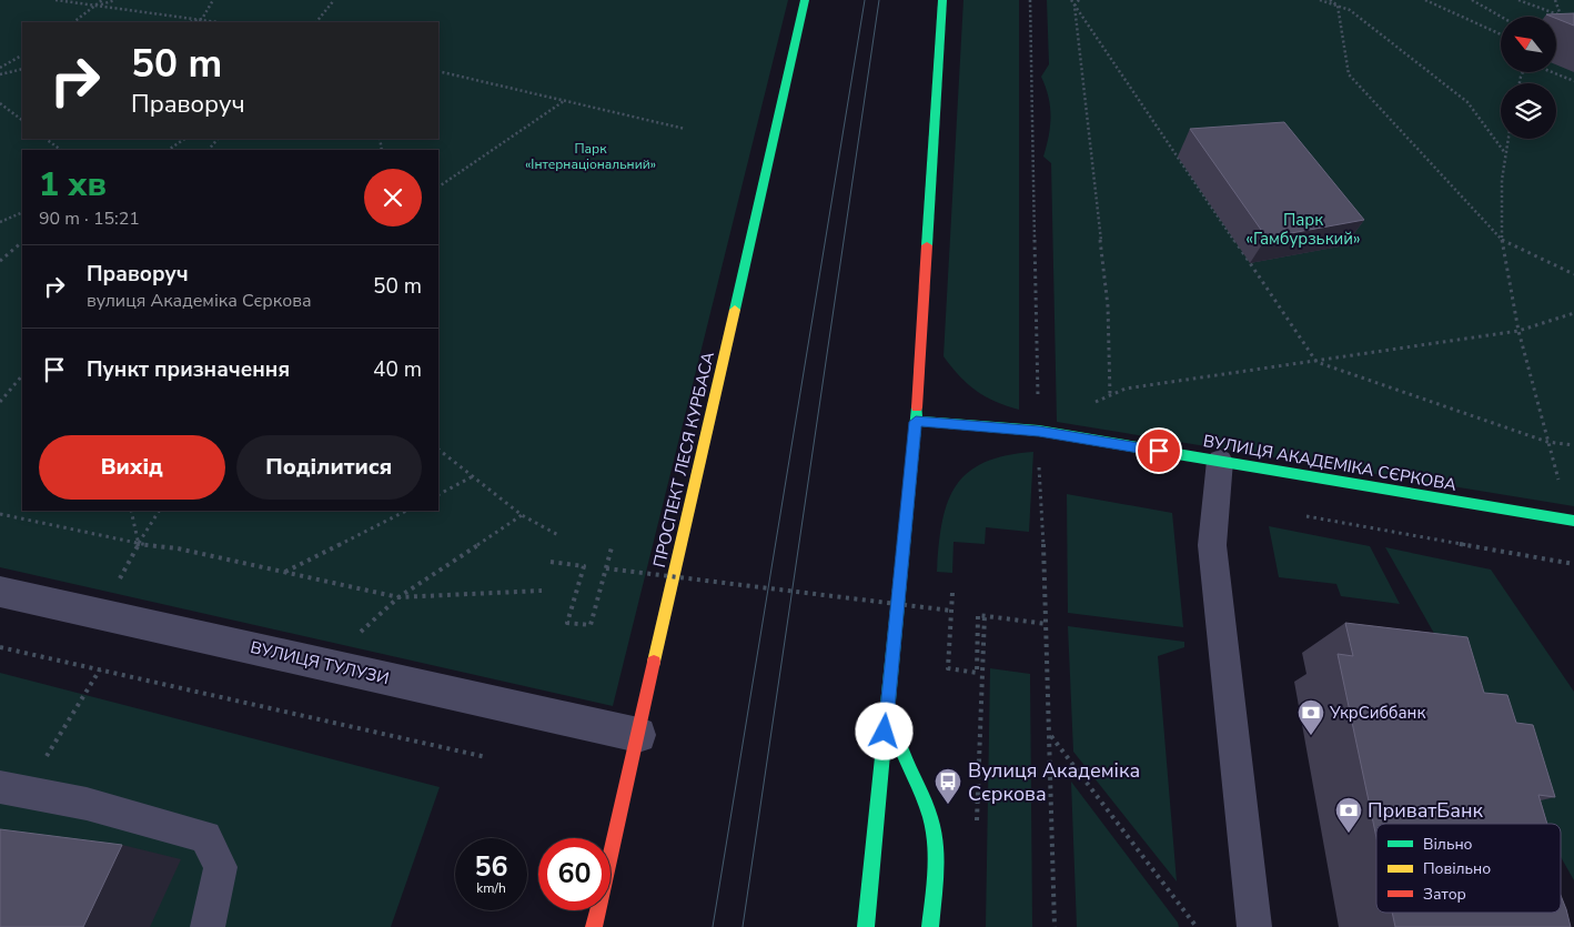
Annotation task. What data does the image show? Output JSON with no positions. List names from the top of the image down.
{
  "streets": {
    "main road": ["ПРОСПЕКТ ЛЕСЯ КУРБАСА", "ВУЛИЦЯ АКАДЕМІКА СЄРКОВА"],
    "street": ["ВУЛИЦЯ ТУЛУЗИ"]
  },
  "crossings": [
    ["ПРОСПЕКТ ЛЕСЯ КУРБАСА", "ВУЛИЦЯ ТУЛУЗИ"]
  ],
  "parks": ["Парк «Інтернаціональний»", "Парк «Гамбурзький»"],
  "places": {
    "bank": ["УкрСиббанк", "ПриватБанк"],
    "bus stop": ["Вулиця Академіка Сєркова"]
  },
  "legend": ["Вільно", "Повільно", "Затор"],
  "north": "top left",
  "page": {
    "turn": ["50 m", "Праворуч"],
    "heading": ["1 хв", "90 m · 15:21"],
    "list": [
      {
        "name": "Праворуч",
        "note": "вулиця Академіка Сєркова",
        "value": "50 m"
      },
      {
        "name": "Пункт призначення",
        "value": "40 m"
      }
    ],
    "buttons": ["Вихід", "Поділитися"],
    "speed": "56 km/h",
    "limit": "60"
  }
}
